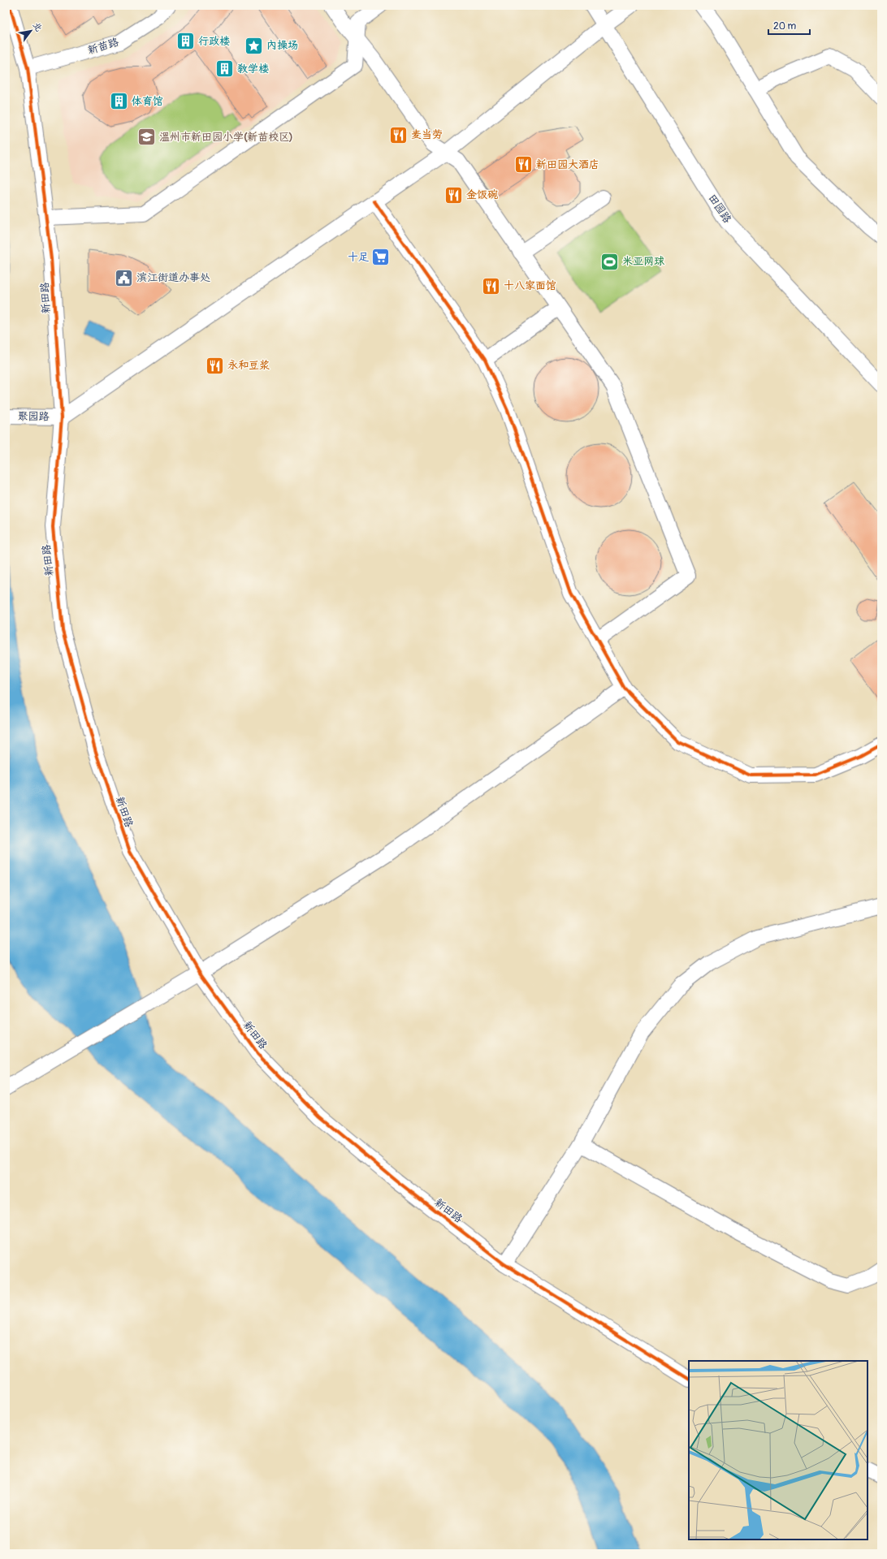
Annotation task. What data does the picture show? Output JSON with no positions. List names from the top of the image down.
{
  "streets": {
    "street": [
      "新苗路",
      "田园路",
      "新田路",
      "聚园路"
    ]
  },
  "crossings": [
    ["新苗路", "新田路"],
    ["新田路", "聚园路"]
  ],
  "places": {
    "building": ["行政楼", "教学楼", "体育馆"],
    "place": ["内操场"],
    "restaurant": [
      "麦当劳",
      "新田园大酒店",
      "金饭碗",
      "十八家面馆",
      "永和豆浆"
    ],
    "school or university": ["温州市新田园小学(新苗校区)"],
    "supermarket": ["十足"],
    "sports": ["米亚网球"],
    "public building": ["滨江街道办事处"]
  },
  "scale_bar": "20 m",
  "north": "top right"
}
